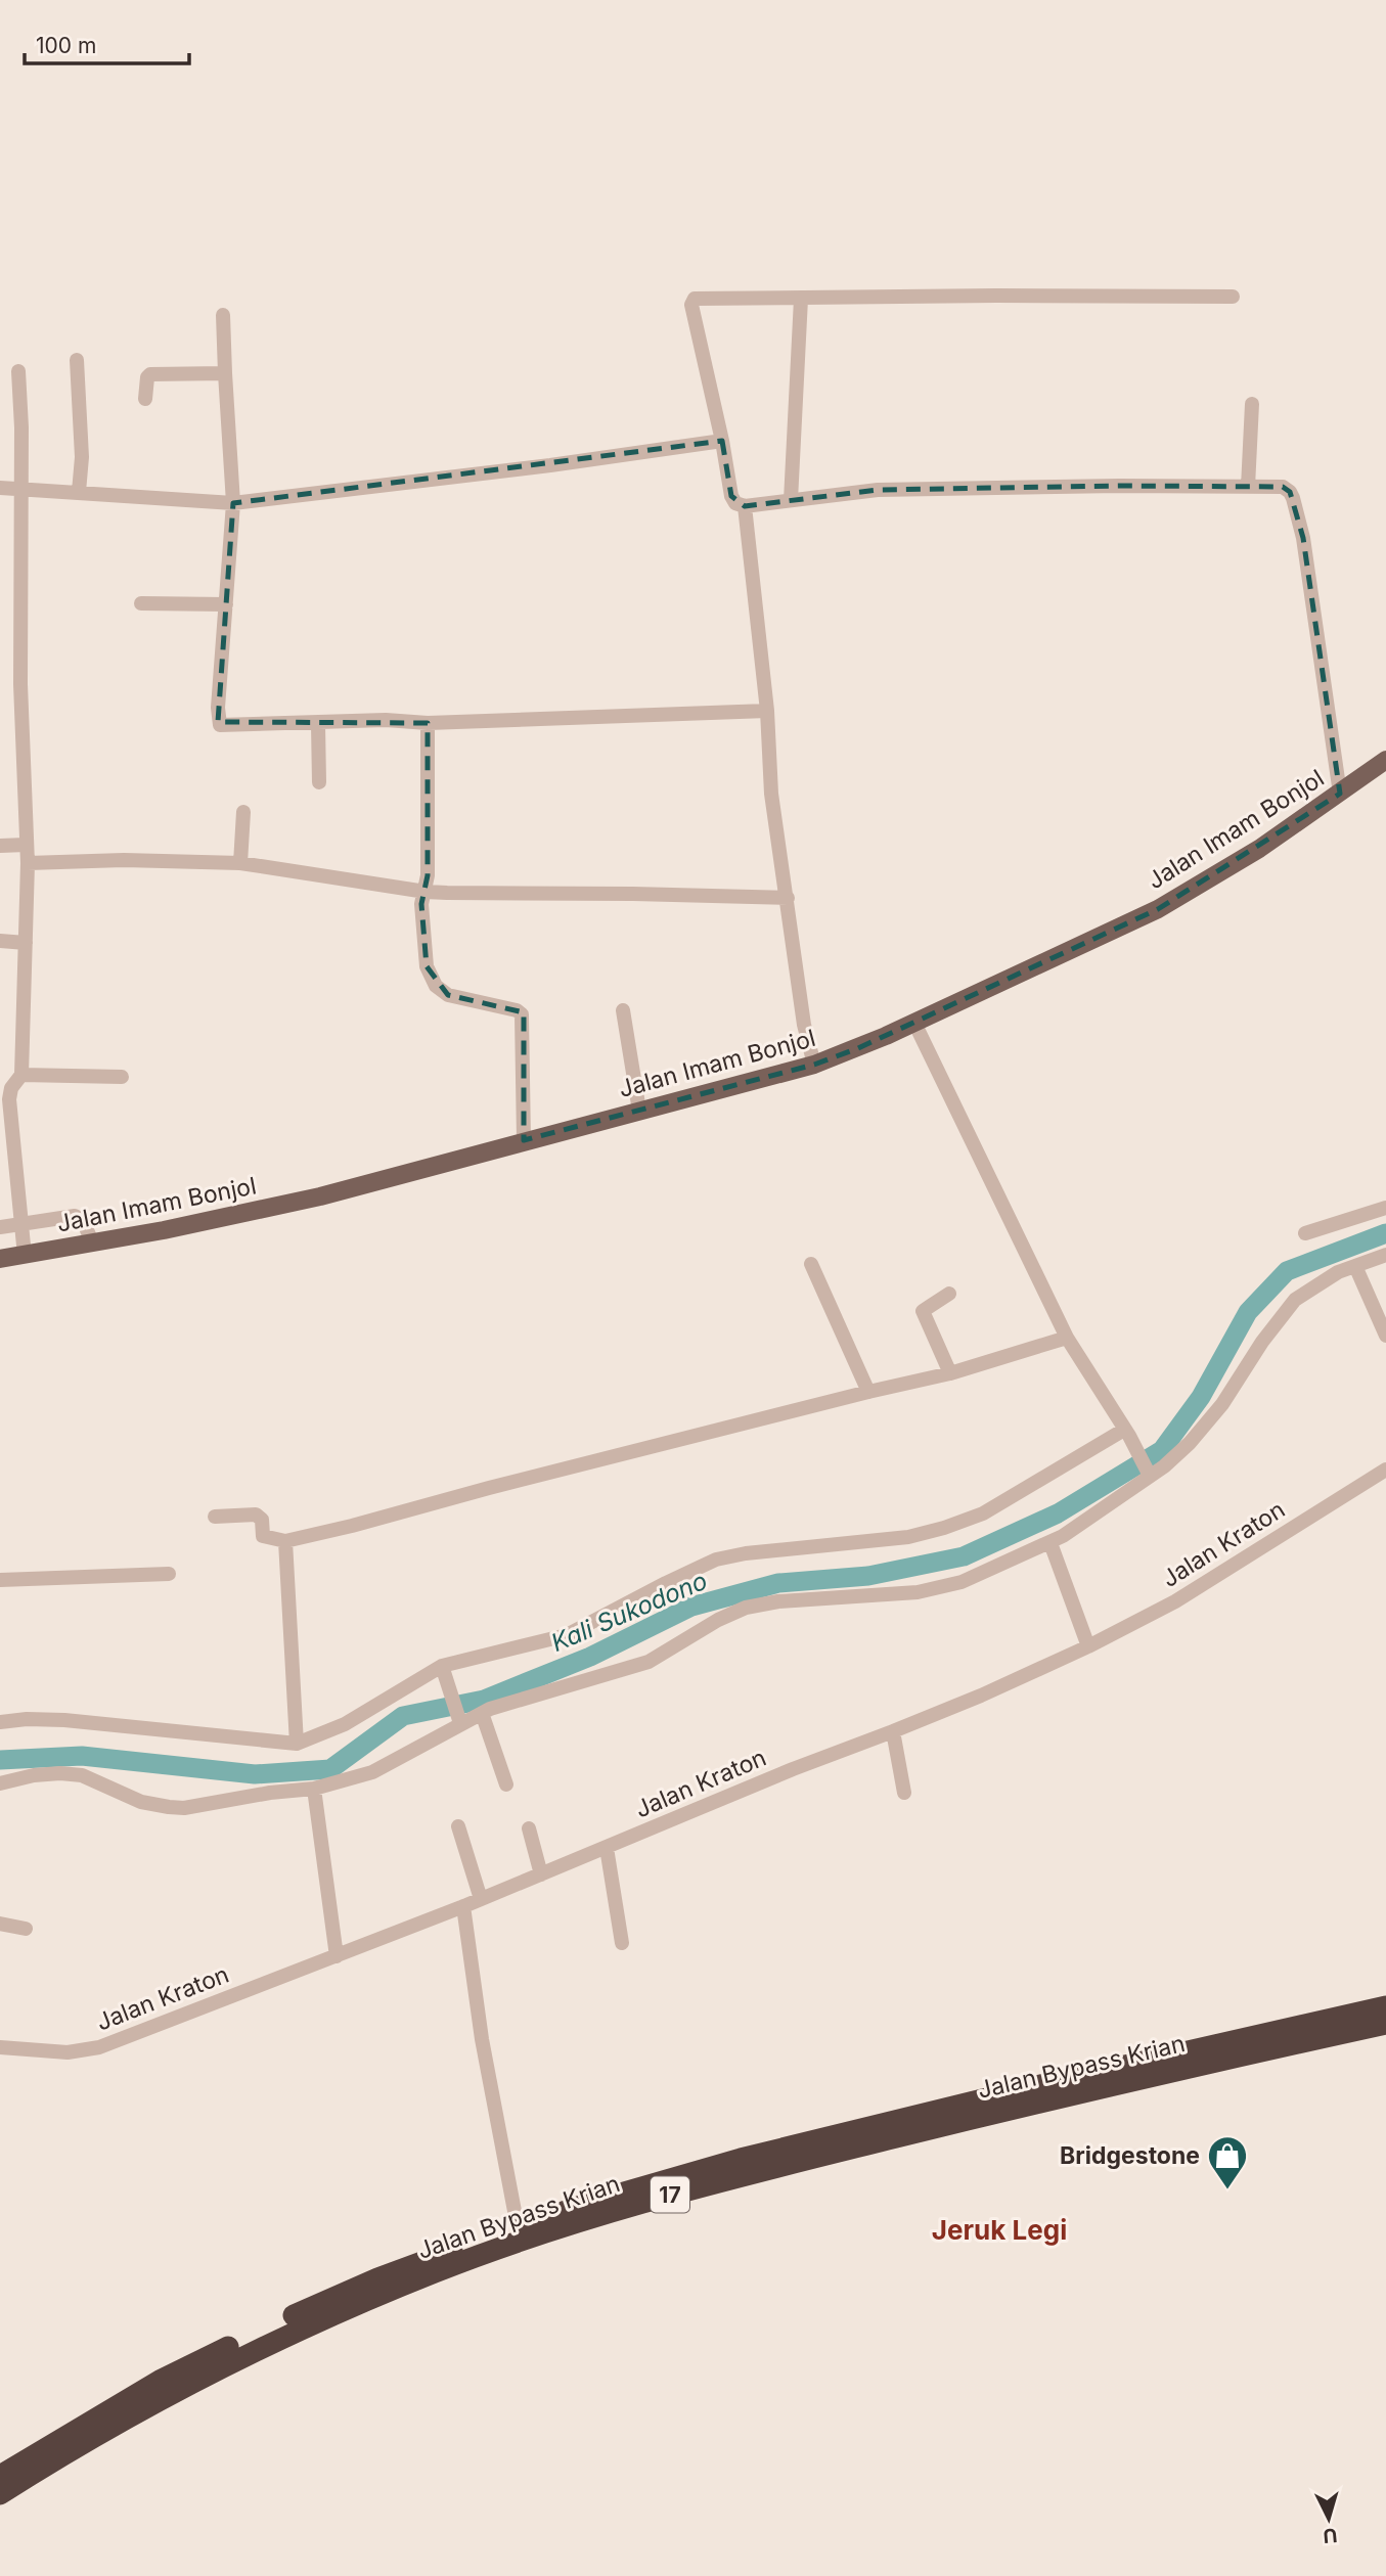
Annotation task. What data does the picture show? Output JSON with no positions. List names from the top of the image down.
{
  "streets": {
    "highway": ["Jalan Bypass Krian", "17"],
    "main road": ["Jalan Imam Bonjol"],
    "street": ["Jalan Kraton"]
  },
  "districts": ["Jeruk Legi"],
  "water": ["Kali Sukodono"],
  "places": {
    "shop": ["Bridgestone"]
  },
  "scale_bar": "100 m",
  "north": "bottom"
}
